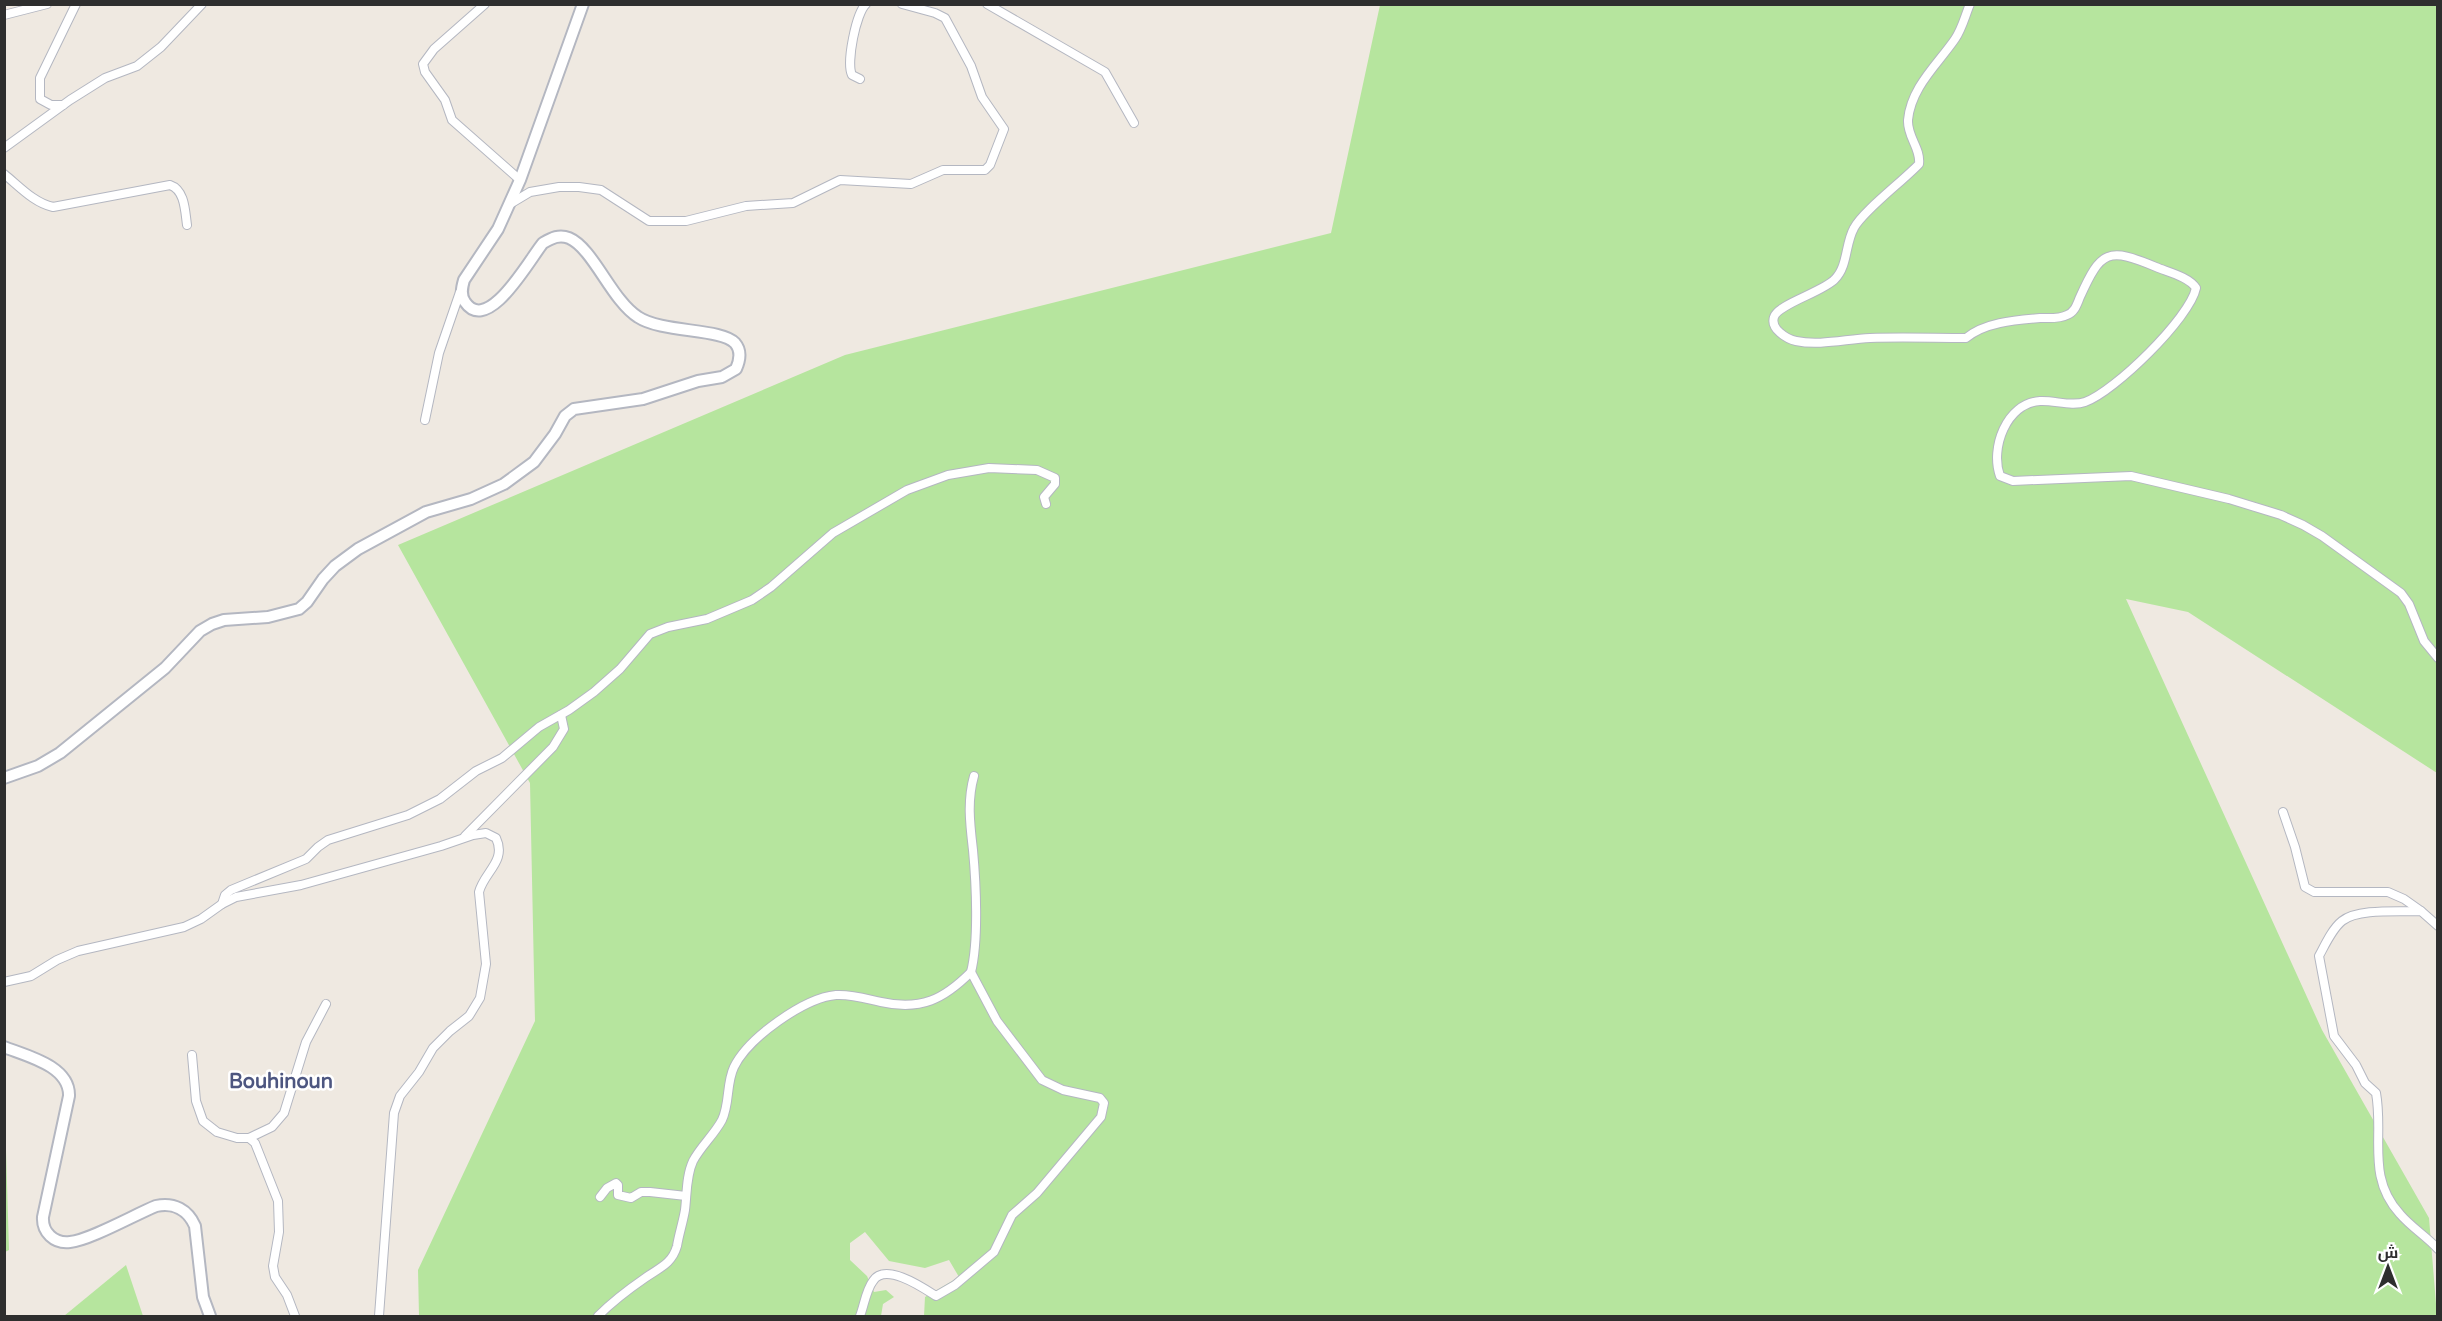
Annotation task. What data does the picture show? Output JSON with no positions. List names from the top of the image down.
{
  "districts": ["Bouhinoun"],
  "north": "top"
}
